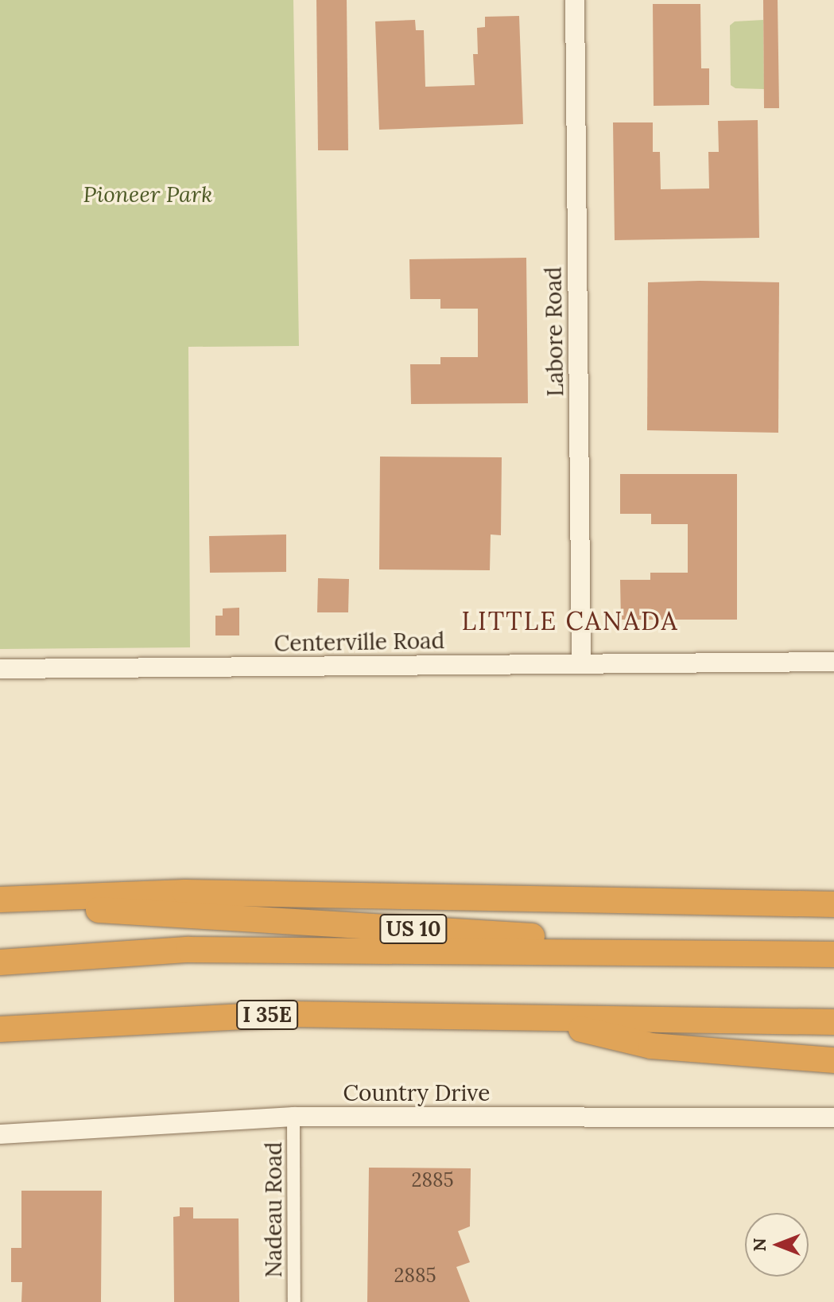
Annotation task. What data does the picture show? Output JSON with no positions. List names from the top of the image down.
{
  "streets": {
    "highway": ["US 10", "I 35E"],
    "street": [
      "Labore Road",
      "Centerville Road",
      "Country Drive",
      "Nadeau Road"
    ]
  },
  "crossings": [
    ["Labore Road", "Centerville Road"],
    ["Country Drive", "Nadeau Road"]
  ],
  "districts": ["LITTLE CANADA"],
  "parks": ["Pioneer Park"],
  "house_numbers": ["2885", "2885"],
  "north": "left"
}
